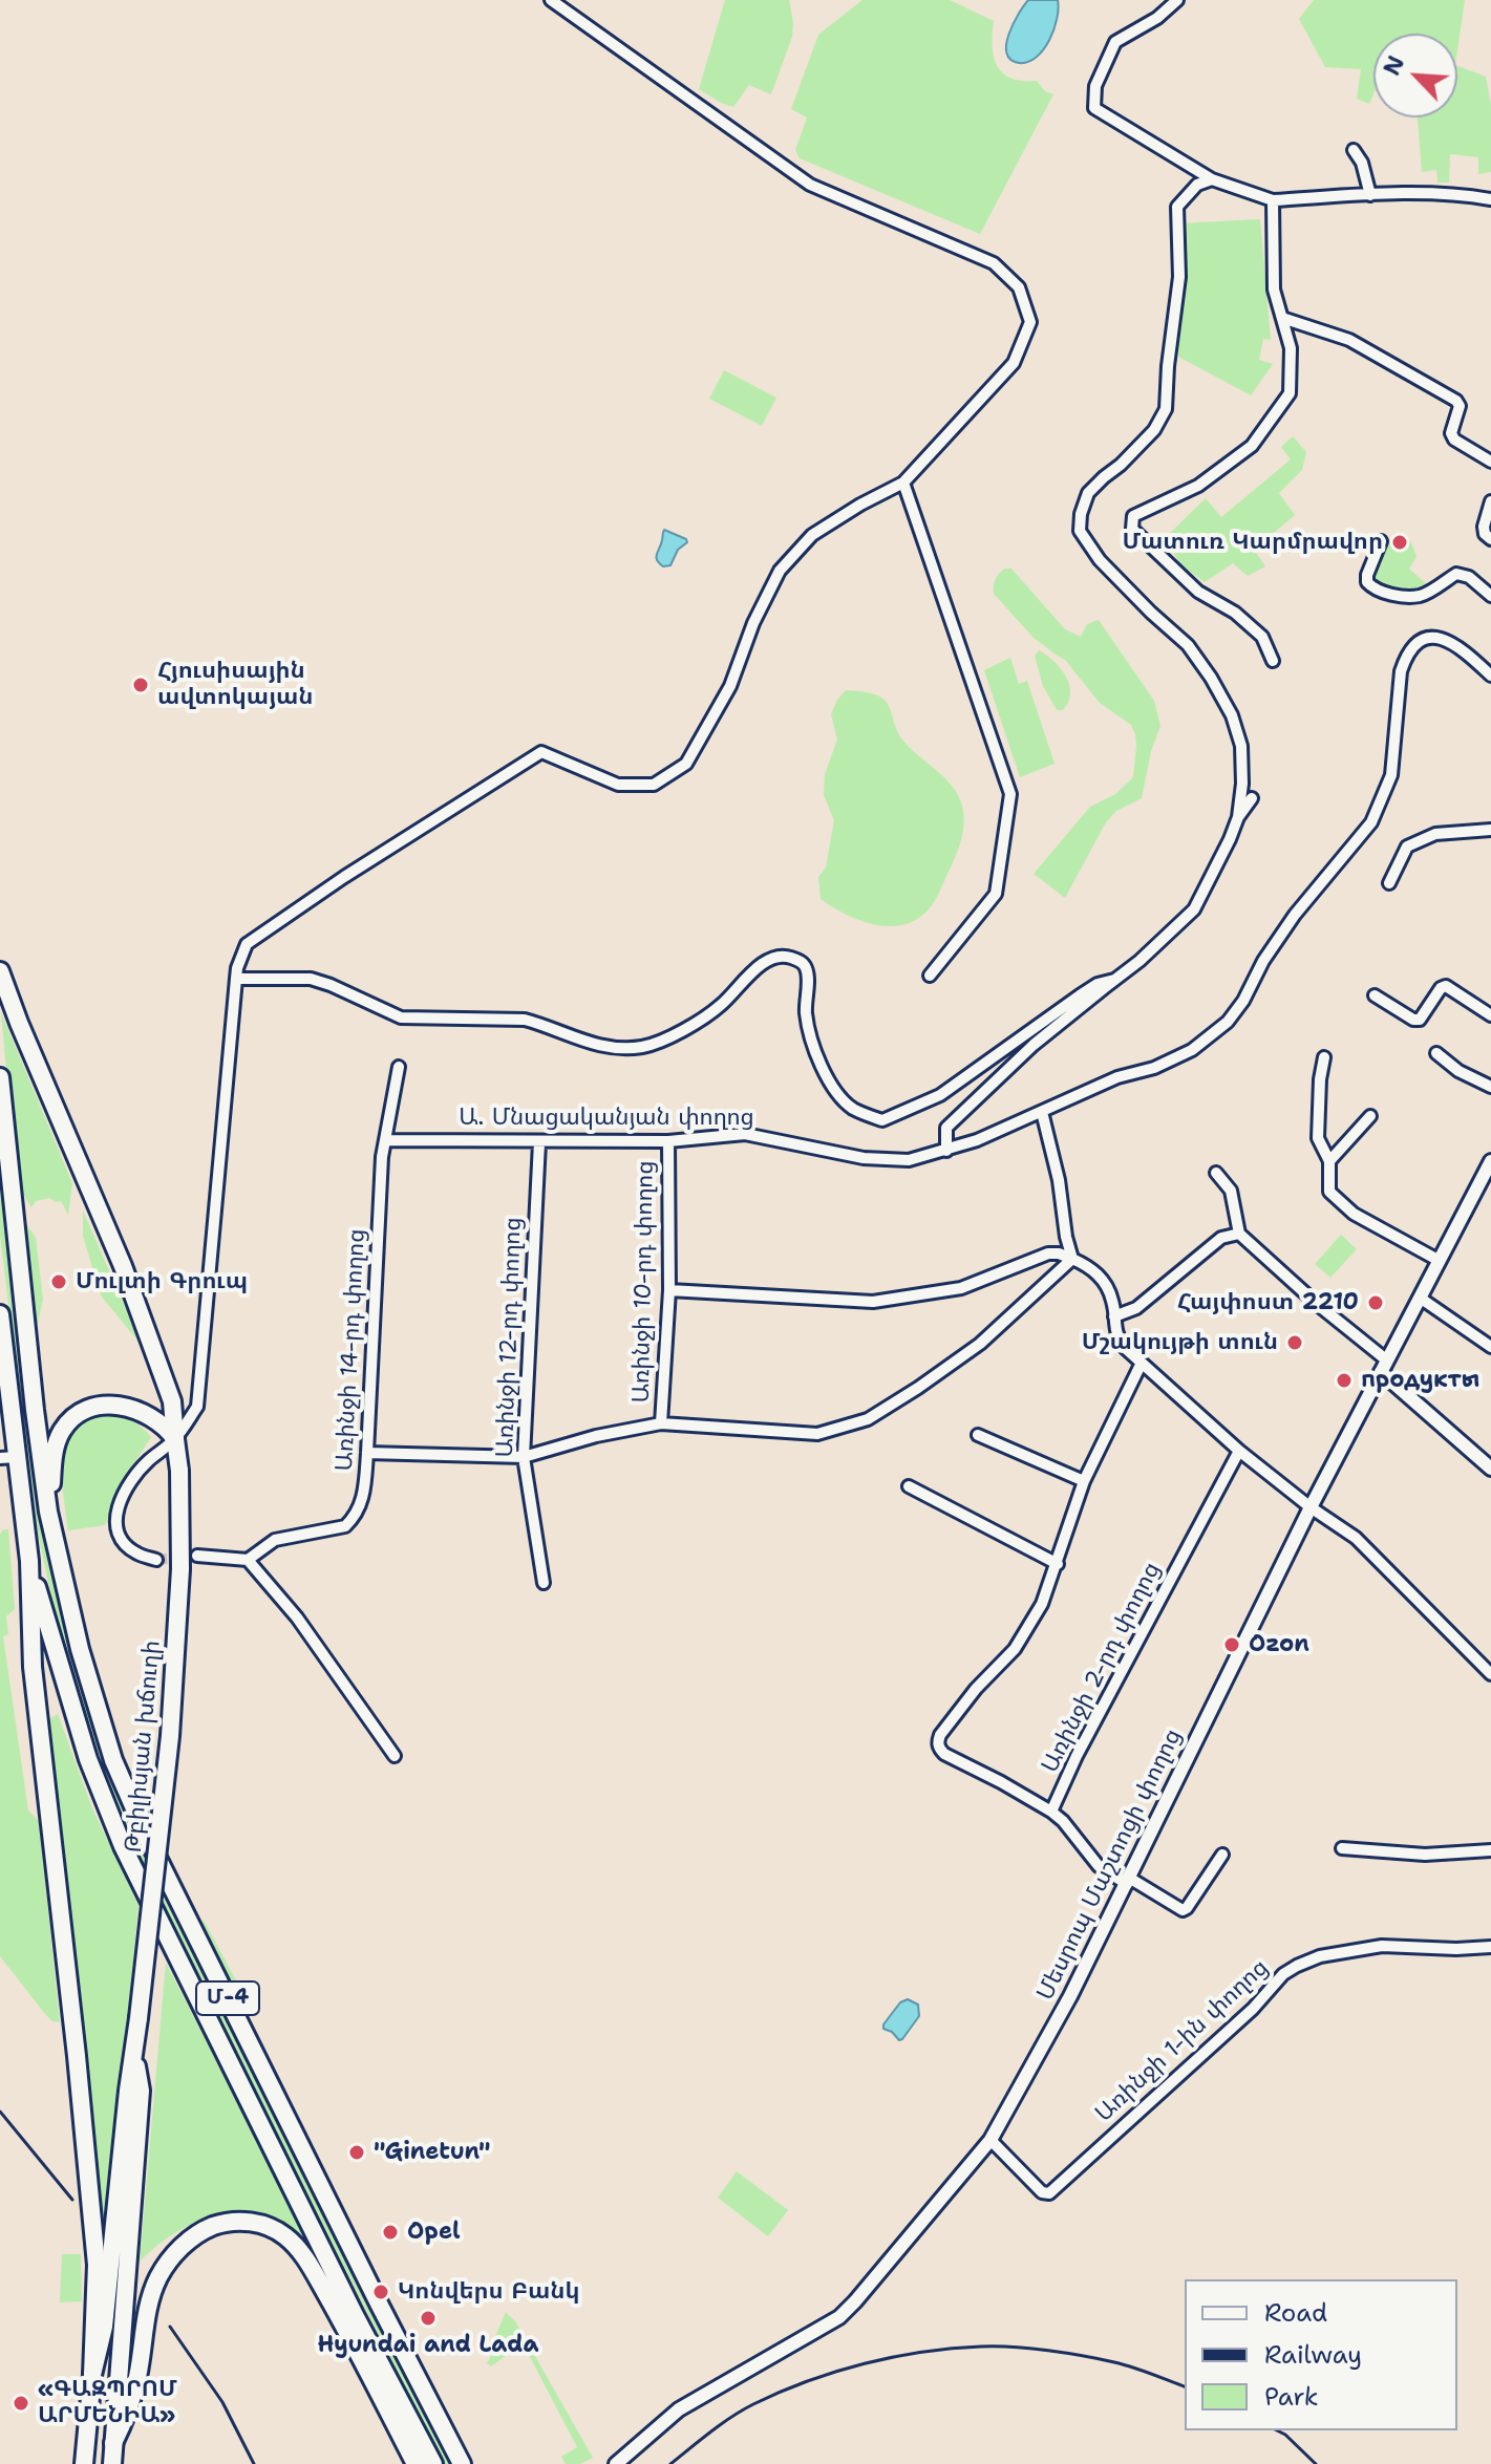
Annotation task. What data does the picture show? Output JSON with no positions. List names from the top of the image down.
{
  "streets": {
    "main road": ["Թբիլիսյան խճուղի", "Մ-4"],
    "street": [
      "Ա. Մնացականյան փողոց",
      "Առինջի 10-րդ փողոց",
      "Առինջի 12-րդ փողոց",
      "Առինջի 14-րդ փողոց",
      "Առինջի 2-րդ փողոց",
      "Մեսրոպ Մաշտոցի փողոց",
      "Առինջի 1-ին փողոց"
    ]
  },
  "crossings": [
    ["Ա. Մնացականյան փողոց", "Առինջի 10-րդ փողոց"],
    ["Ա. Մնացականյան փողոց", "Առինջի 12-րդ փողոց"],
    ["Ա. Մնացականյան փողոց", "Առինջի 14-րդ փողոց"],
    ["Մեսրոպ Մաշտոցի փողոց", "Առինջի 1-ին փողոց"]
  ],
  "places": [
    "Մատուռ Կարմրավոր",
    "Հյուսիսային ավտոկայան",
    "Մուլտի Գրուպ",
    "Հայփոստ 2210",
    "Մշակույթի տուն",
    "продукты",
    "Ozon",
    "\"Ginetun\"",
    "Opel",
    "Կոնվերս Բանկ",
    "Hyundai and Lada",
    "«ԳԱԶՊՐՈՄ ԱՐՄԵՆԻԱ»"
  ],
  "legend": ["Road", "Railway", "Park"],
  "north": "top left"
}
